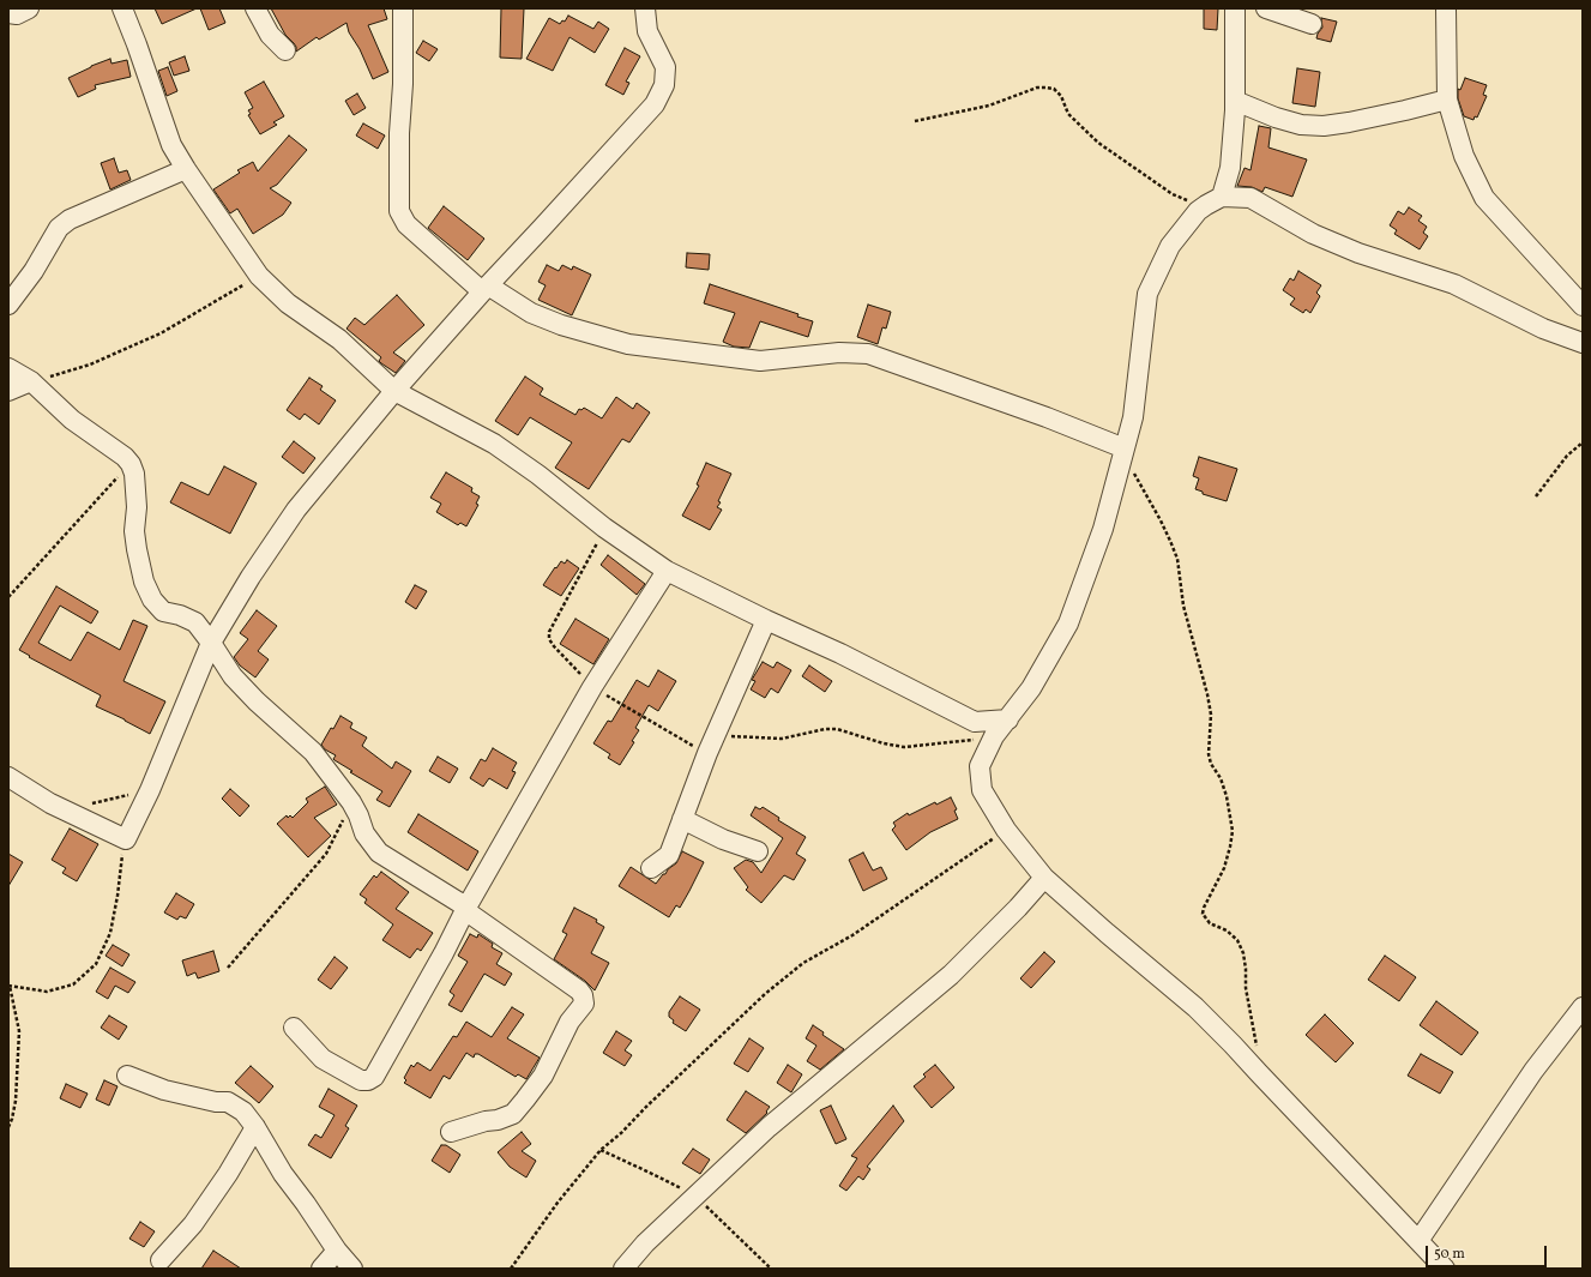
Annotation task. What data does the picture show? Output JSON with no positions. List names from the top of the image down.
{
  "scale_bar": "50 m"
}
